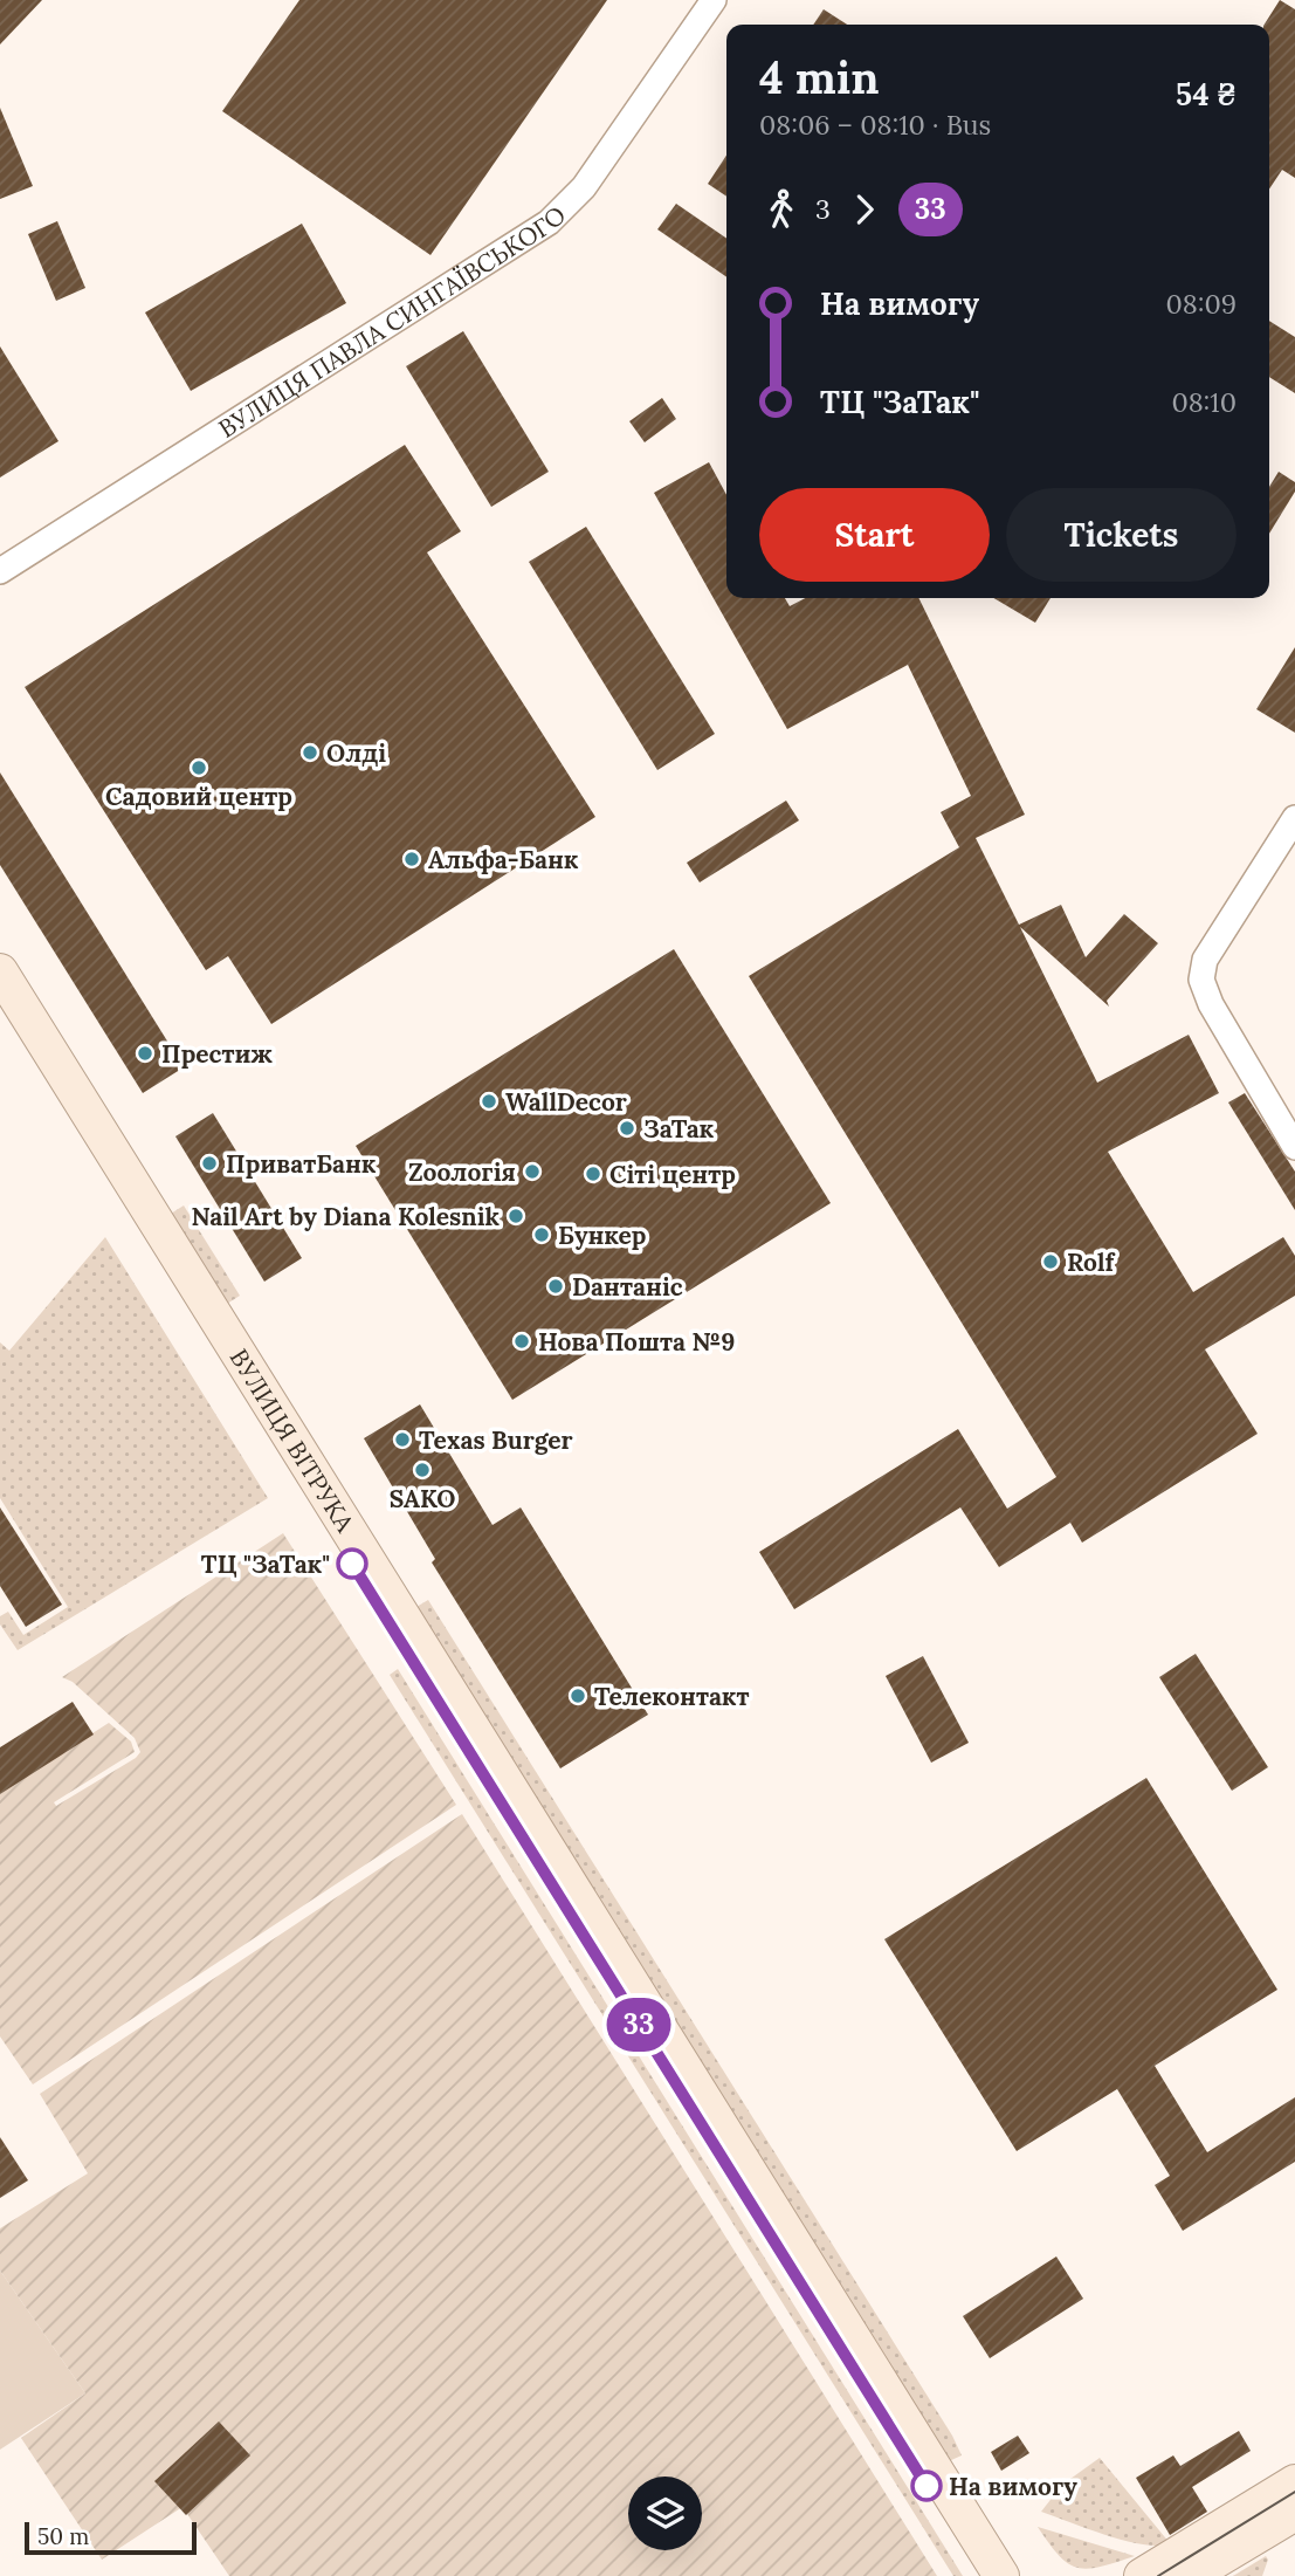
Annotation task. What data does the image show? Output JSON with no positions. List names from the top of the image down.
{
  "streets": {
    "main road": ["ВУЛИЦЯ ВІТРУКА"],
    "street": ["ВУЛИЦЯ ПАВЛА СИНГАЇВСЬКОГО"]
  },
  "places": [
    "Олді",
    "Садовий центр",
    "Альфа-Банк",
    "Престиж",
    "WallDecor",
    "ЗаТак",
    "ПриватБанк",
    "Zooлогія",
    "Сіті центр",
    "Nail Art by Diana Kolesnik",
    "Бункер",
    "Rolf",
    "Dантаніс",
    "Нова Пошта №9",
    "Texas Burger",
    "SAKO",
    "ТЦ \"ЗаТак\"",
    "Телеконтакт",
    "На вимогу"
  ],
  "lines": ["bus line 33"],
  "scale_bar": "50 m",
  "page": {
    "on_map": "33",
    "heading": ["4 min", "08:06 – 08:10 · Bus", "54 ₴"],
    "legs": ["3", "33"],
    "list": [
      {
        "name": "На вимогу",
        "value": "08:09"
      },
      {
        "name": "ТЦ \"ЗаТак\"",
        "value": "08:10"
      }
    ],
    "buttons": ["Start", "Tickets"],
    "scale": "50 m"
  }
}
